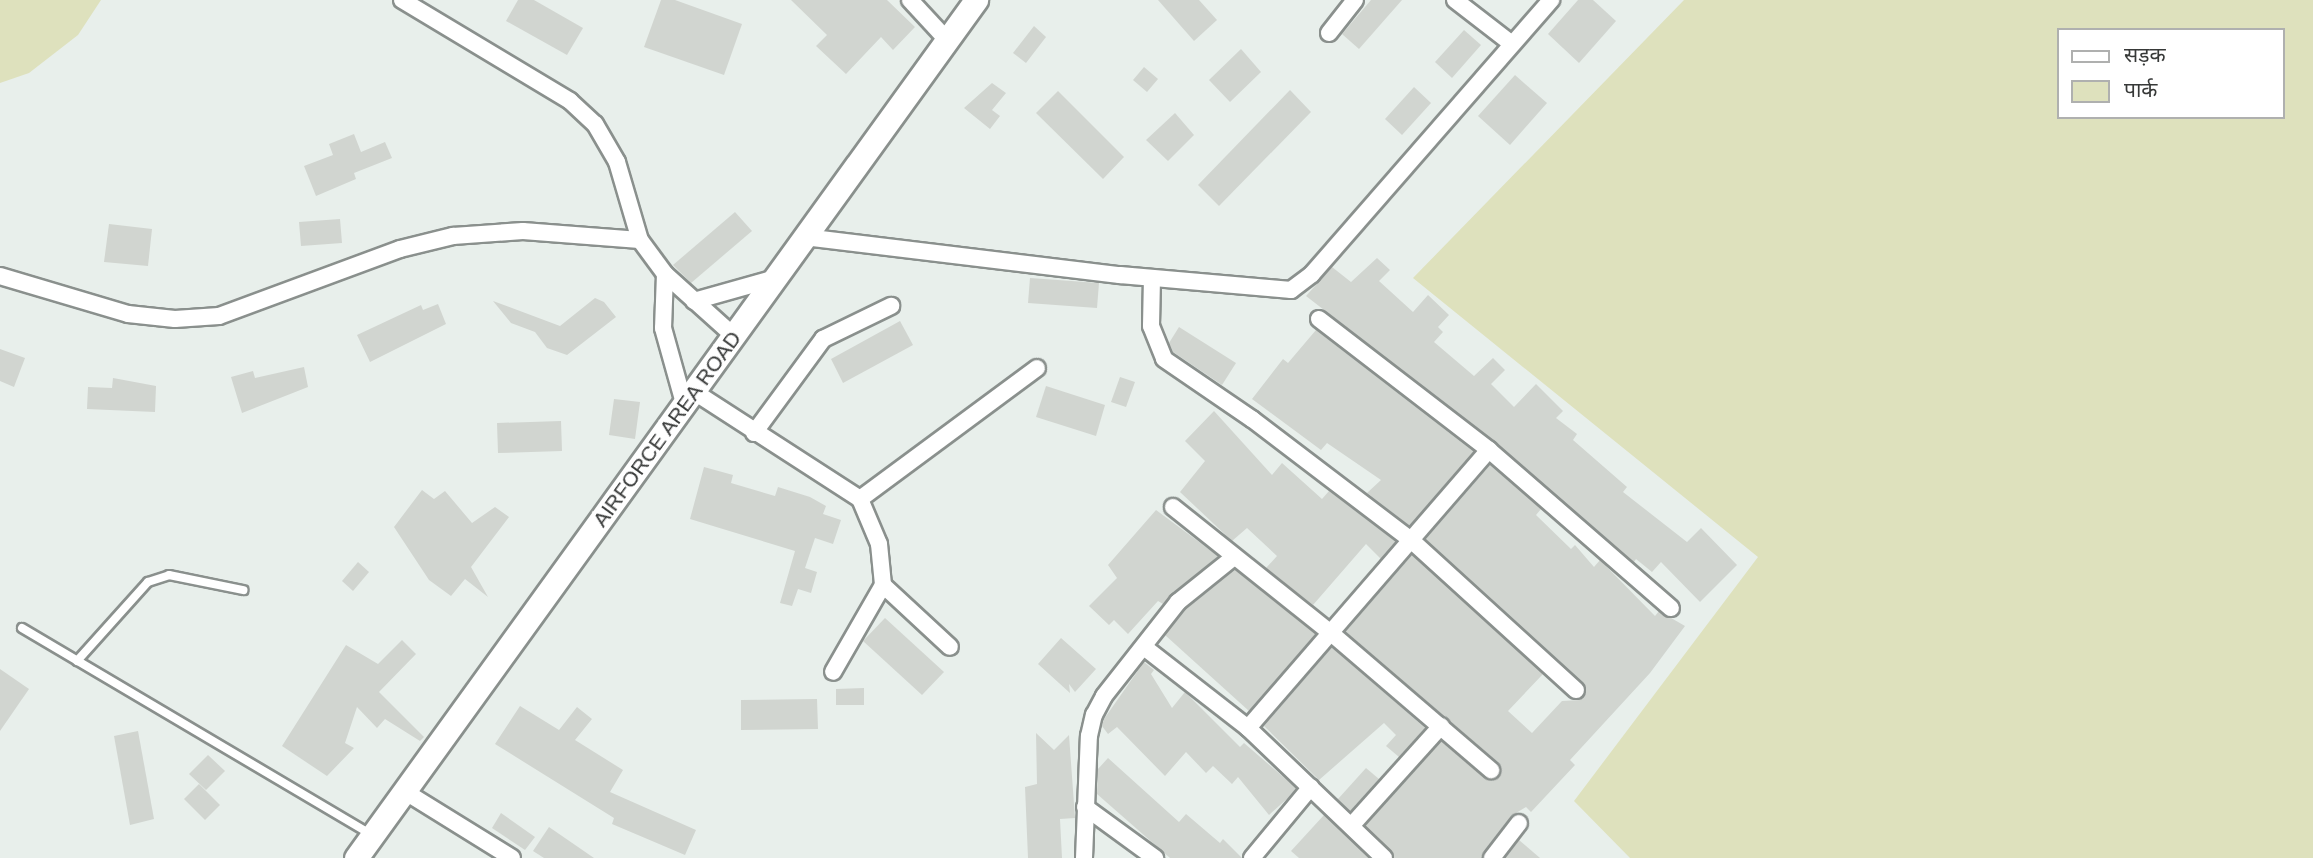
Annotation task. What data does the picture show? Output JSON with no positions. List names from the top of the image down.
{
  "streets": {
    "street": ["AIRFORCE AREA ROAD"]
  },
  "legend": ["सड़क", "पार्क"]
}
